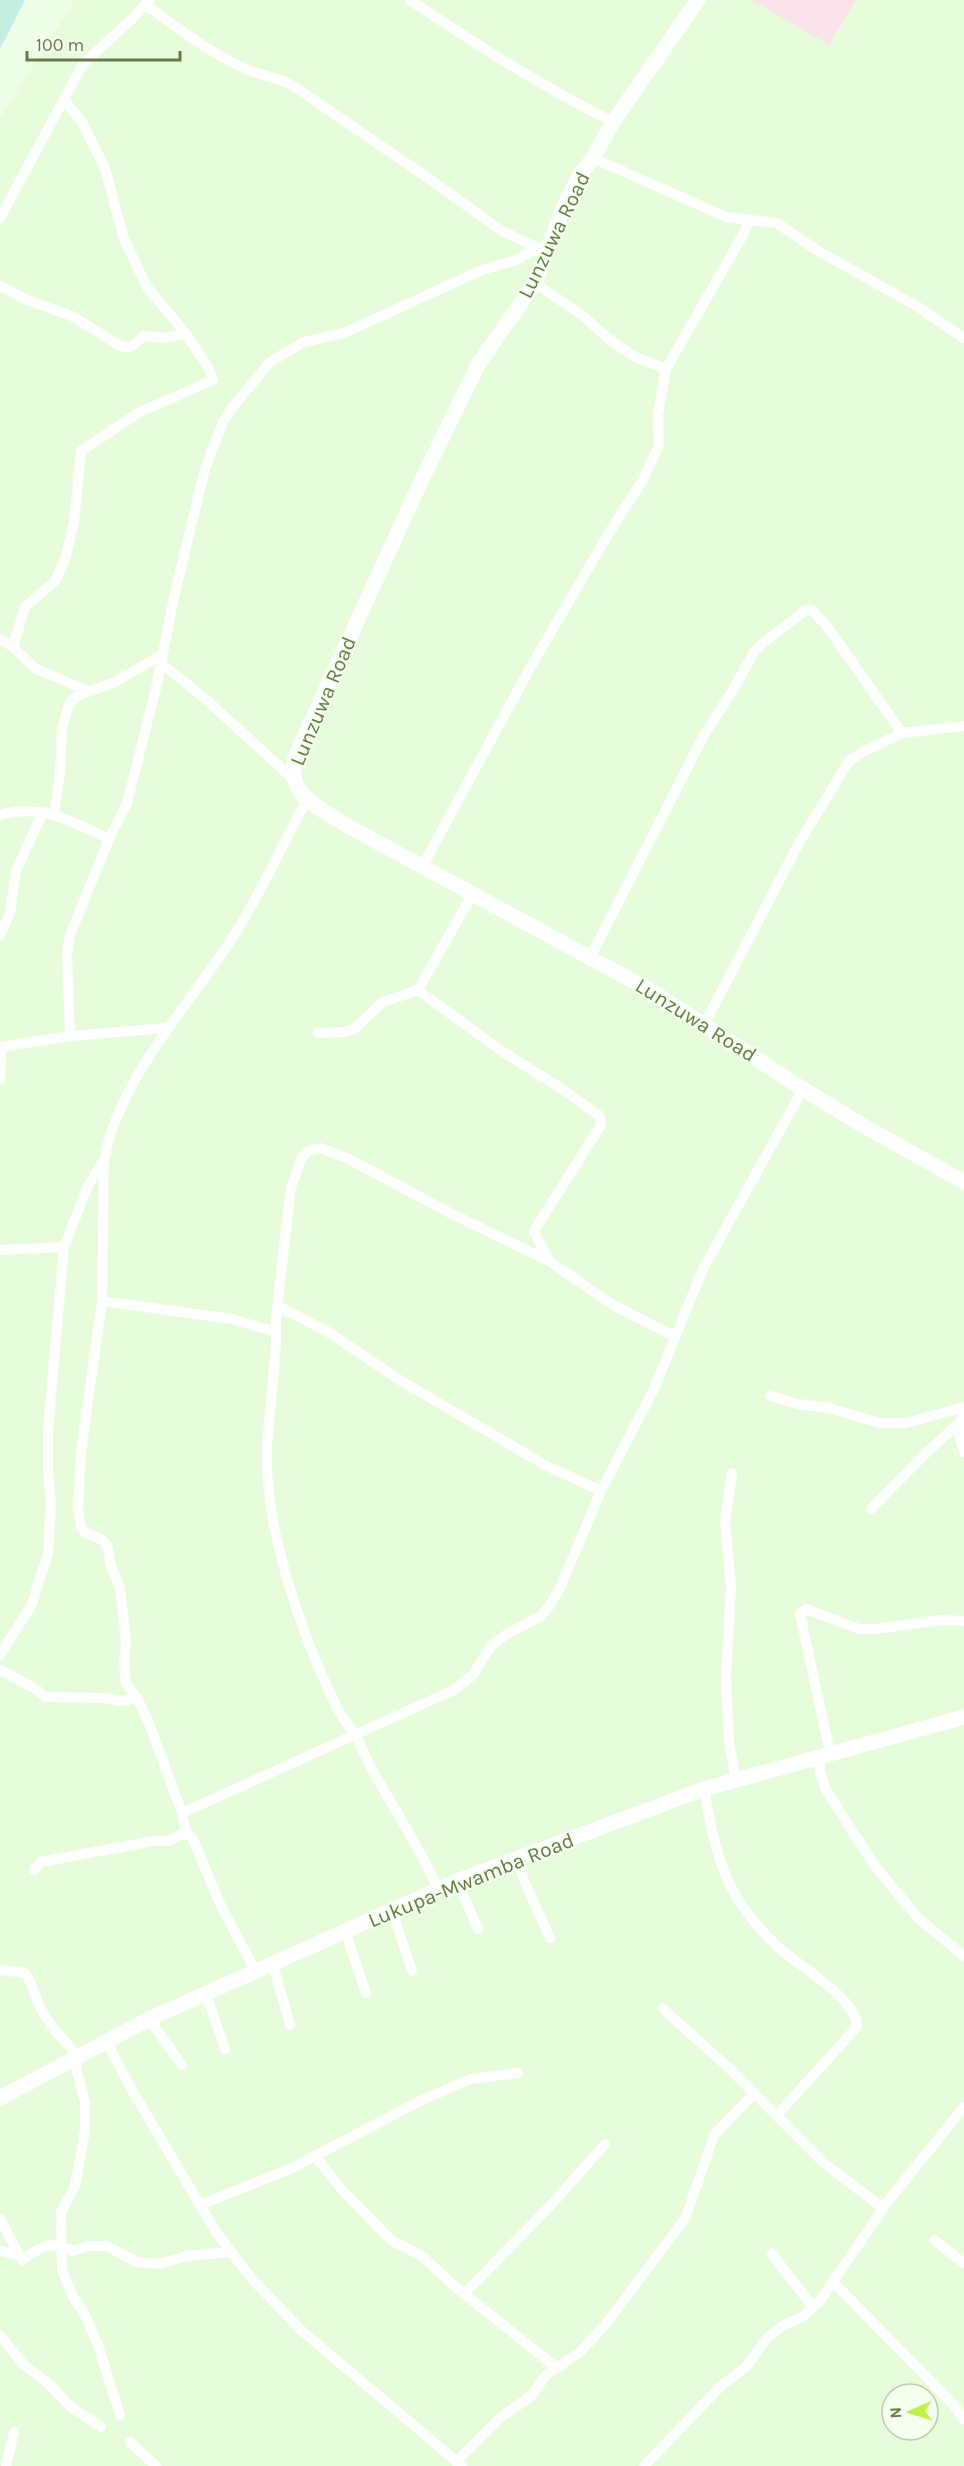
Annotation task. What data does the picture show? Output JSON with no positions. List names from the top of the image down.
{
  "streets": {
    "street": ["Lunzuwa Road", "Lukupa-Mwamba Road"]
  },
  "scale_bar": "100 m",
  "north": "left"
}
